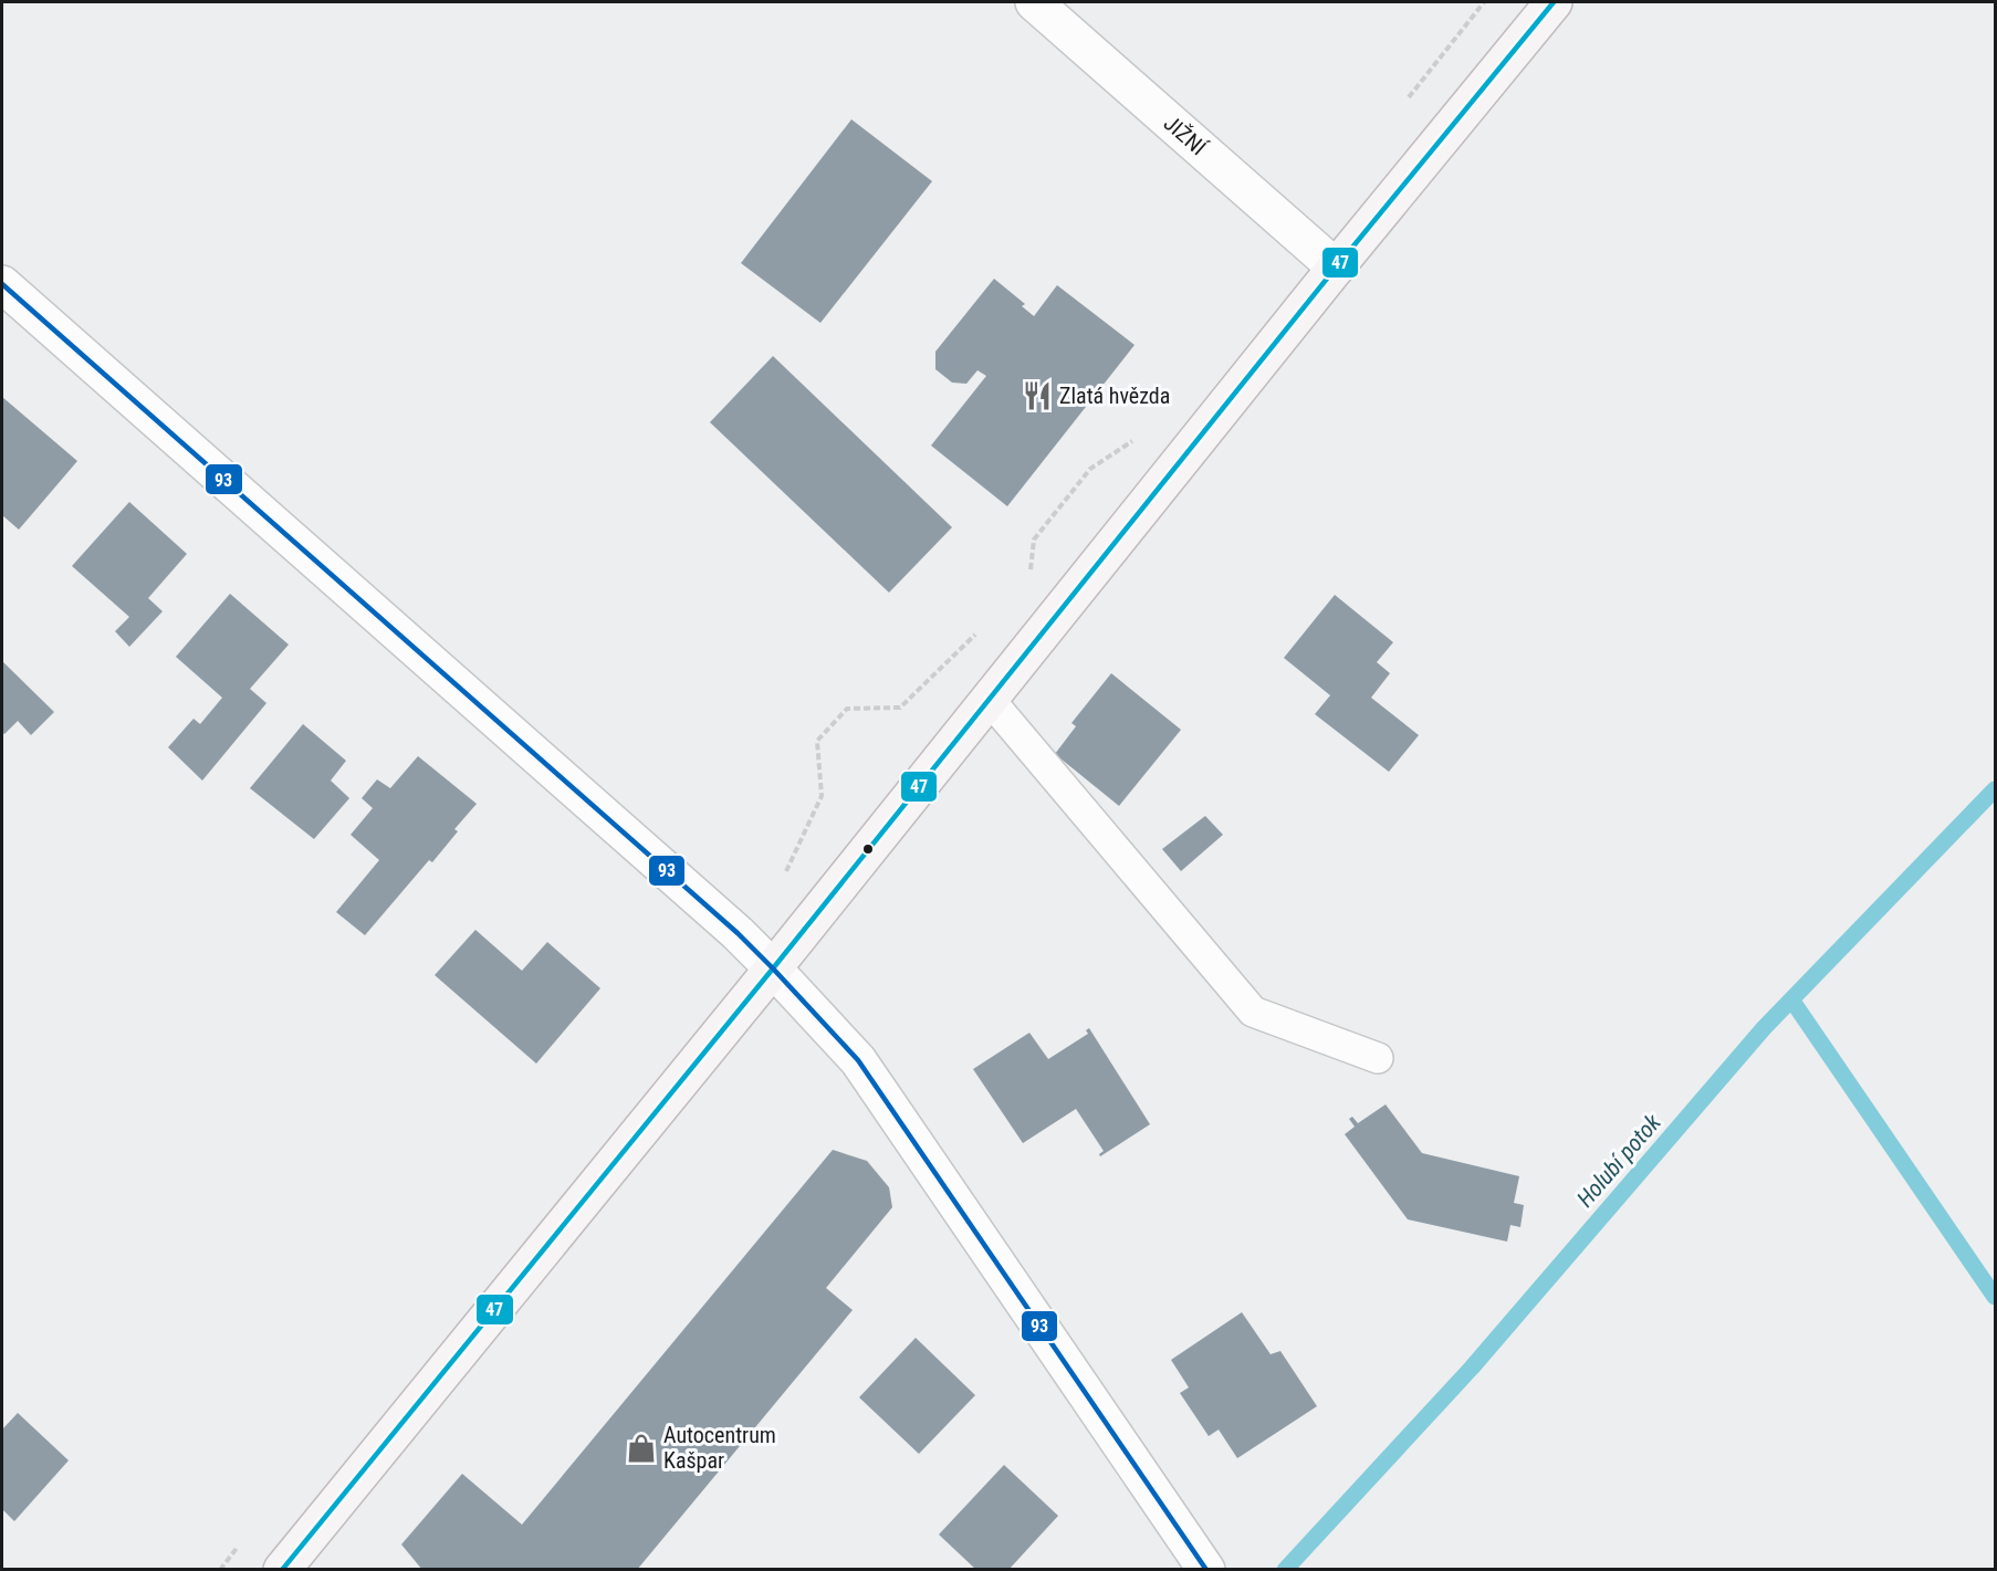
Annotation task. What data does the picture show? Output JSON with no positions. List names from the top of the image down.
{
  "streets": {
    "street": ["JIŽNÍ"]
  },
  "water": ["Holubí potok"],
  "places": {
    "restaurant": ["Zlatá hvězda"],
    "shop": ["Autocentrum Kašpar"]
  },
  "lines": ["transit line 47", "transit line 93"]
}
